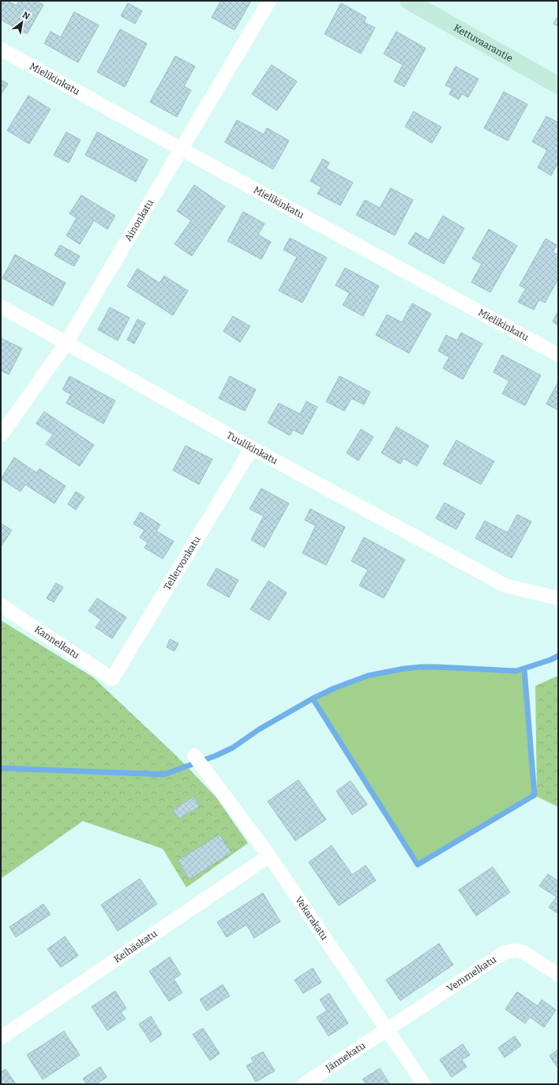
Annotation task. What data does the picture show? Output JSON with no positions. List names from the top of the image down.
{
  "streets": {
    "street": [
      "Kettuvaarantie",
      "Mielikinkatu",
      "Ainonkatu",
      "Tuulikinkatu",
      "Tellervonkatu",
      "Kannelkatu",
      "Vekarakatu",
      "Keihäskatu",
      "Vemmelkatu",
      "Jännekatu"
    ]
  },
  "crossings": [
    ["Mielikinkatu", "Ainonkatu"],
    ["Ainonkatu", "Tuulikinkatu"],
    ["Tuulikinkatu", "Tellervonkatu"],
    ["Tellervonkatu", "Kannelkatu"],
    ["Vekarakatu", "Keihäskatu"],
    ["Vekarakatu", "Vemmelkatu"],
    ["Vekarakatu", "Jännekatu"],
    ["Vemmelkatu", "Jännekatu"]
  ],
  "north": "top right"
}
